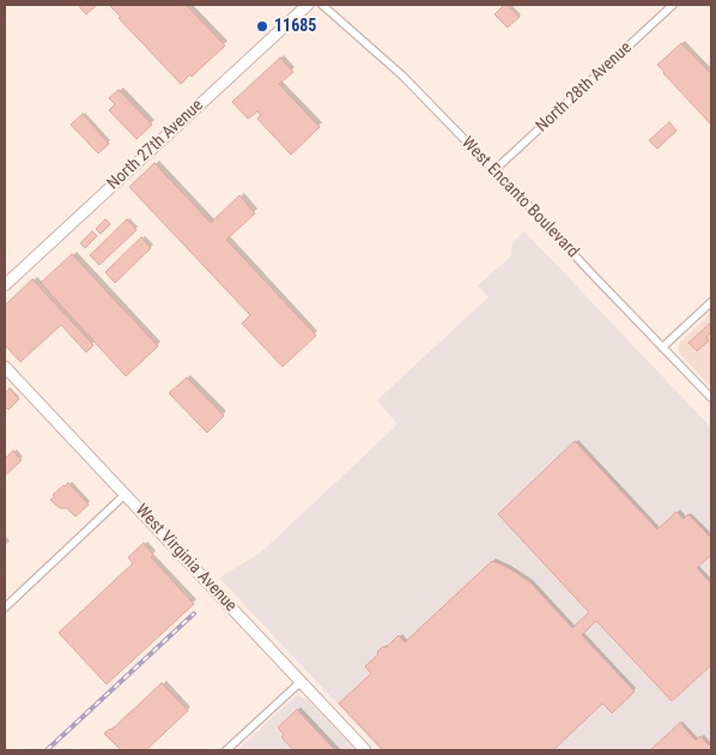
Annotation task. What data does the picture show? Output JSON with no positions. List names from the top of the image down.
{
  "streets": {
    "street": [
      "North 28th Avenue",
      "North 27th Avenue",
      "West Encanto Boulevard",
      "West Virginia Avenue"
    ]
  },
  "crossings": [
    ["North 28th Avenue", "West Encanto Boulevard"]
  ],
  "places": ["11685"]
}
